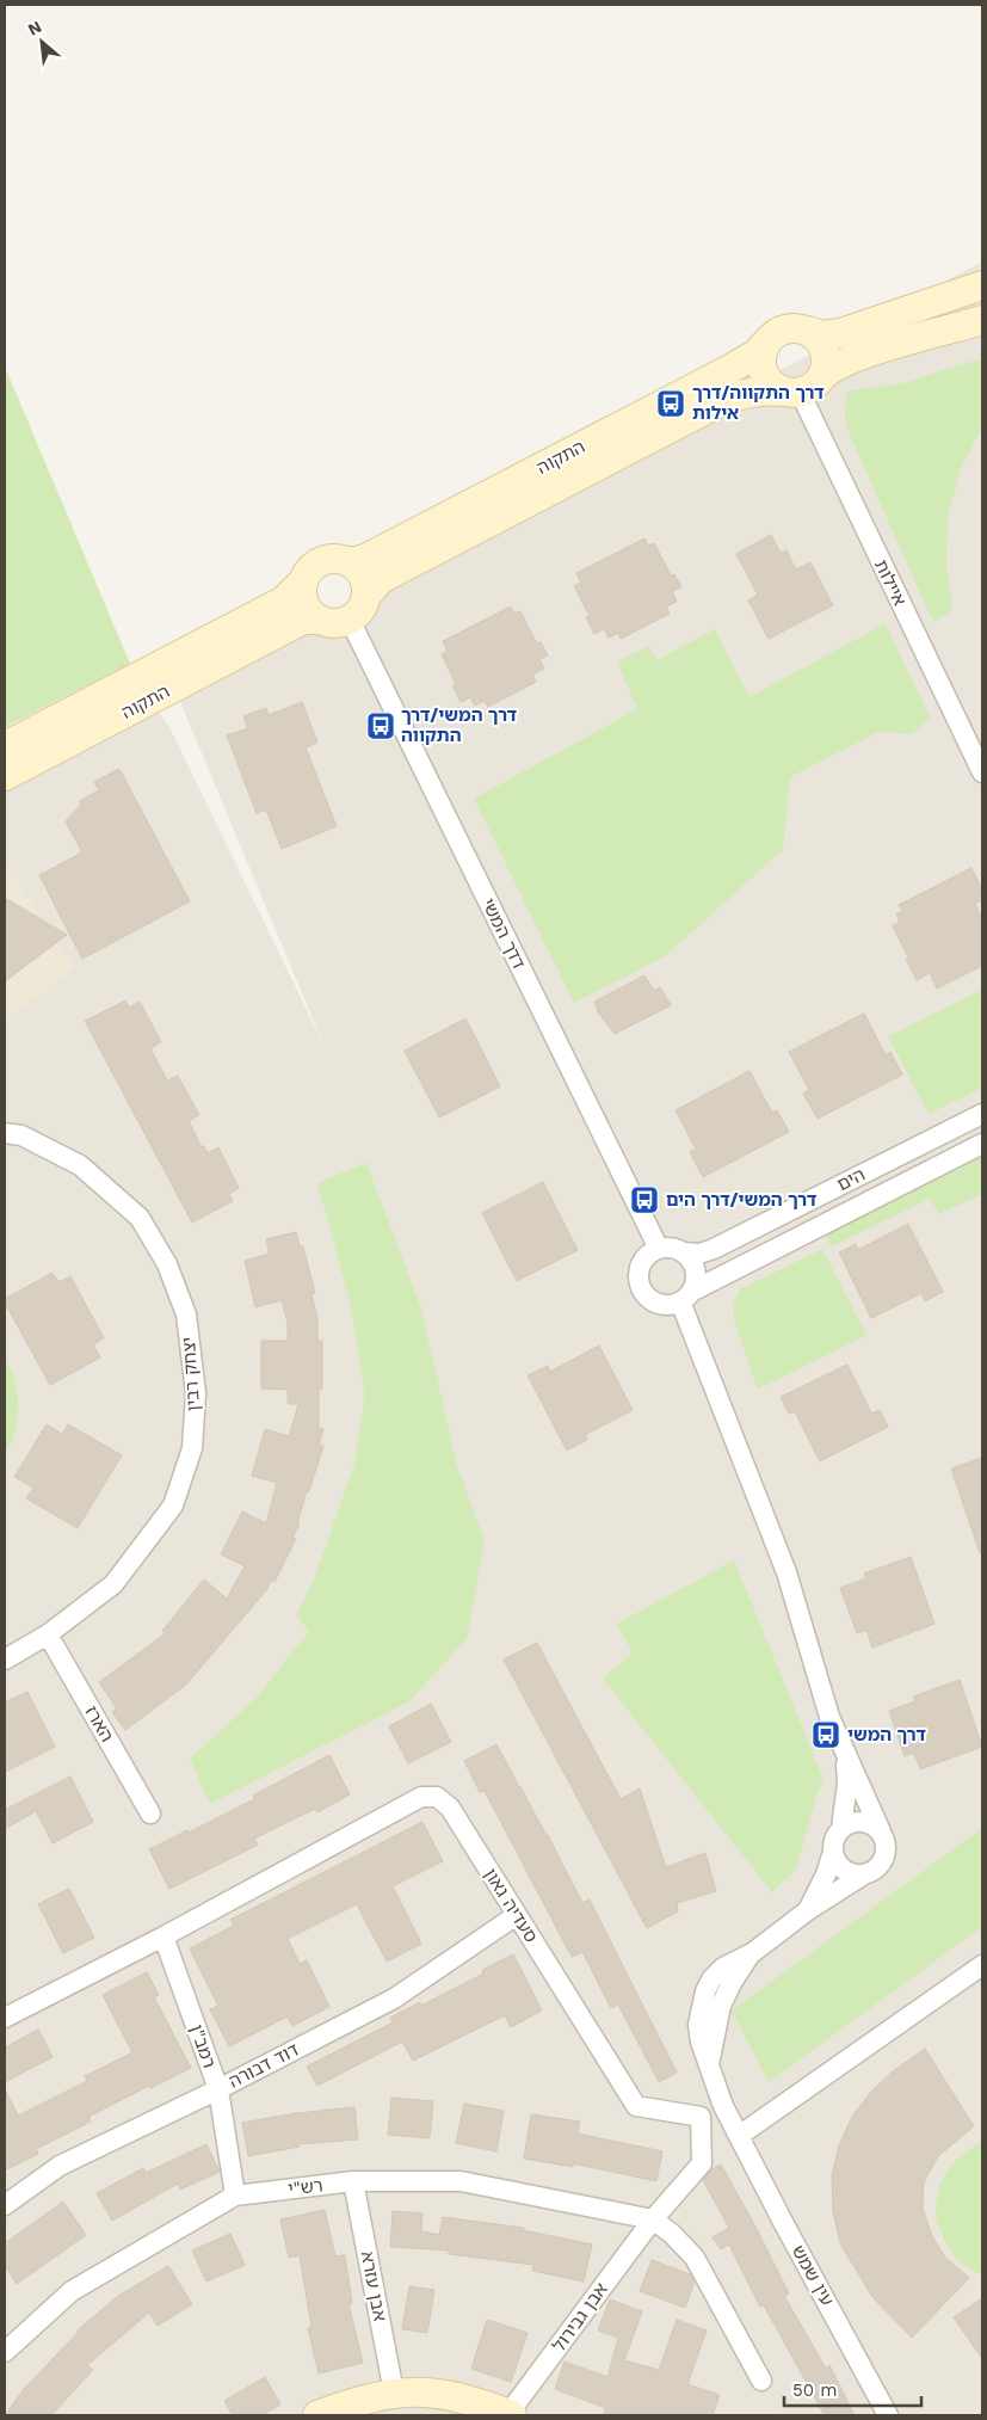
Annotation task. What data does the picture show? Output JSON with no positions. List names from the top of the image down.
{
  "streets": {
    "street": [
      "התקוה",
      "איילות",
      "דדך המשי",
      "הים",
      "יצחק רבין",
      "הארז",
      "סעדיה גאון",
      "רמב\"ן",
      "דוד דבורה",
      "רש\"י",
      "עין שמש",
      "אבן עזרא",
      "אבן גבירול"
    ]
  },
  "crossings": [
    ["התקוה", "איילות"],
    ["התקוה", "דדך המשי"],
    ["דדך המשי", "הים"],
    ["יצחק רבין", "הארז"],
    ["סעדיה גאון", "רמב\"ן"],
    ["סעדיה גאון", "דוד דבורה"],
    ["סעדיה גאון", "רש\"י"],
    ["סעדיה גאון", "אבן גבירול"],
    ["רמב\"ן", "דוד דבורה"],
    ["רמב\"ן", "רש\"י"],
    ["רש\"י", "אבן עזרא"],
    ["רש\"י", "אבן גבירול"]
  ],
  "places": {
    "bus stop": [
      "דרך התקווה/דרך אילות",
      "דרך המשי/דרך התקווה",
      "דרך המשי/דרך הים",
      "דרך המשי"
    ]
  },
  "scale_bar": "50 m",
  "north": "top left"
}
